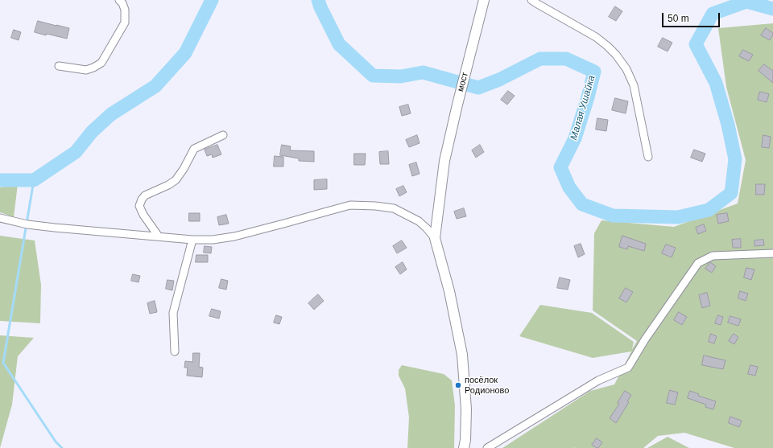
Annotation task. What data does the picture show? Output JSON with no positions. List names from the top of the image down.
{
  "streets": {
    "street": ["мост"]
  },
  "water": ["Малая Ушайка"],
  "places": ["посёлок Родионово"],
  "scale_bar": "50 m"
}
